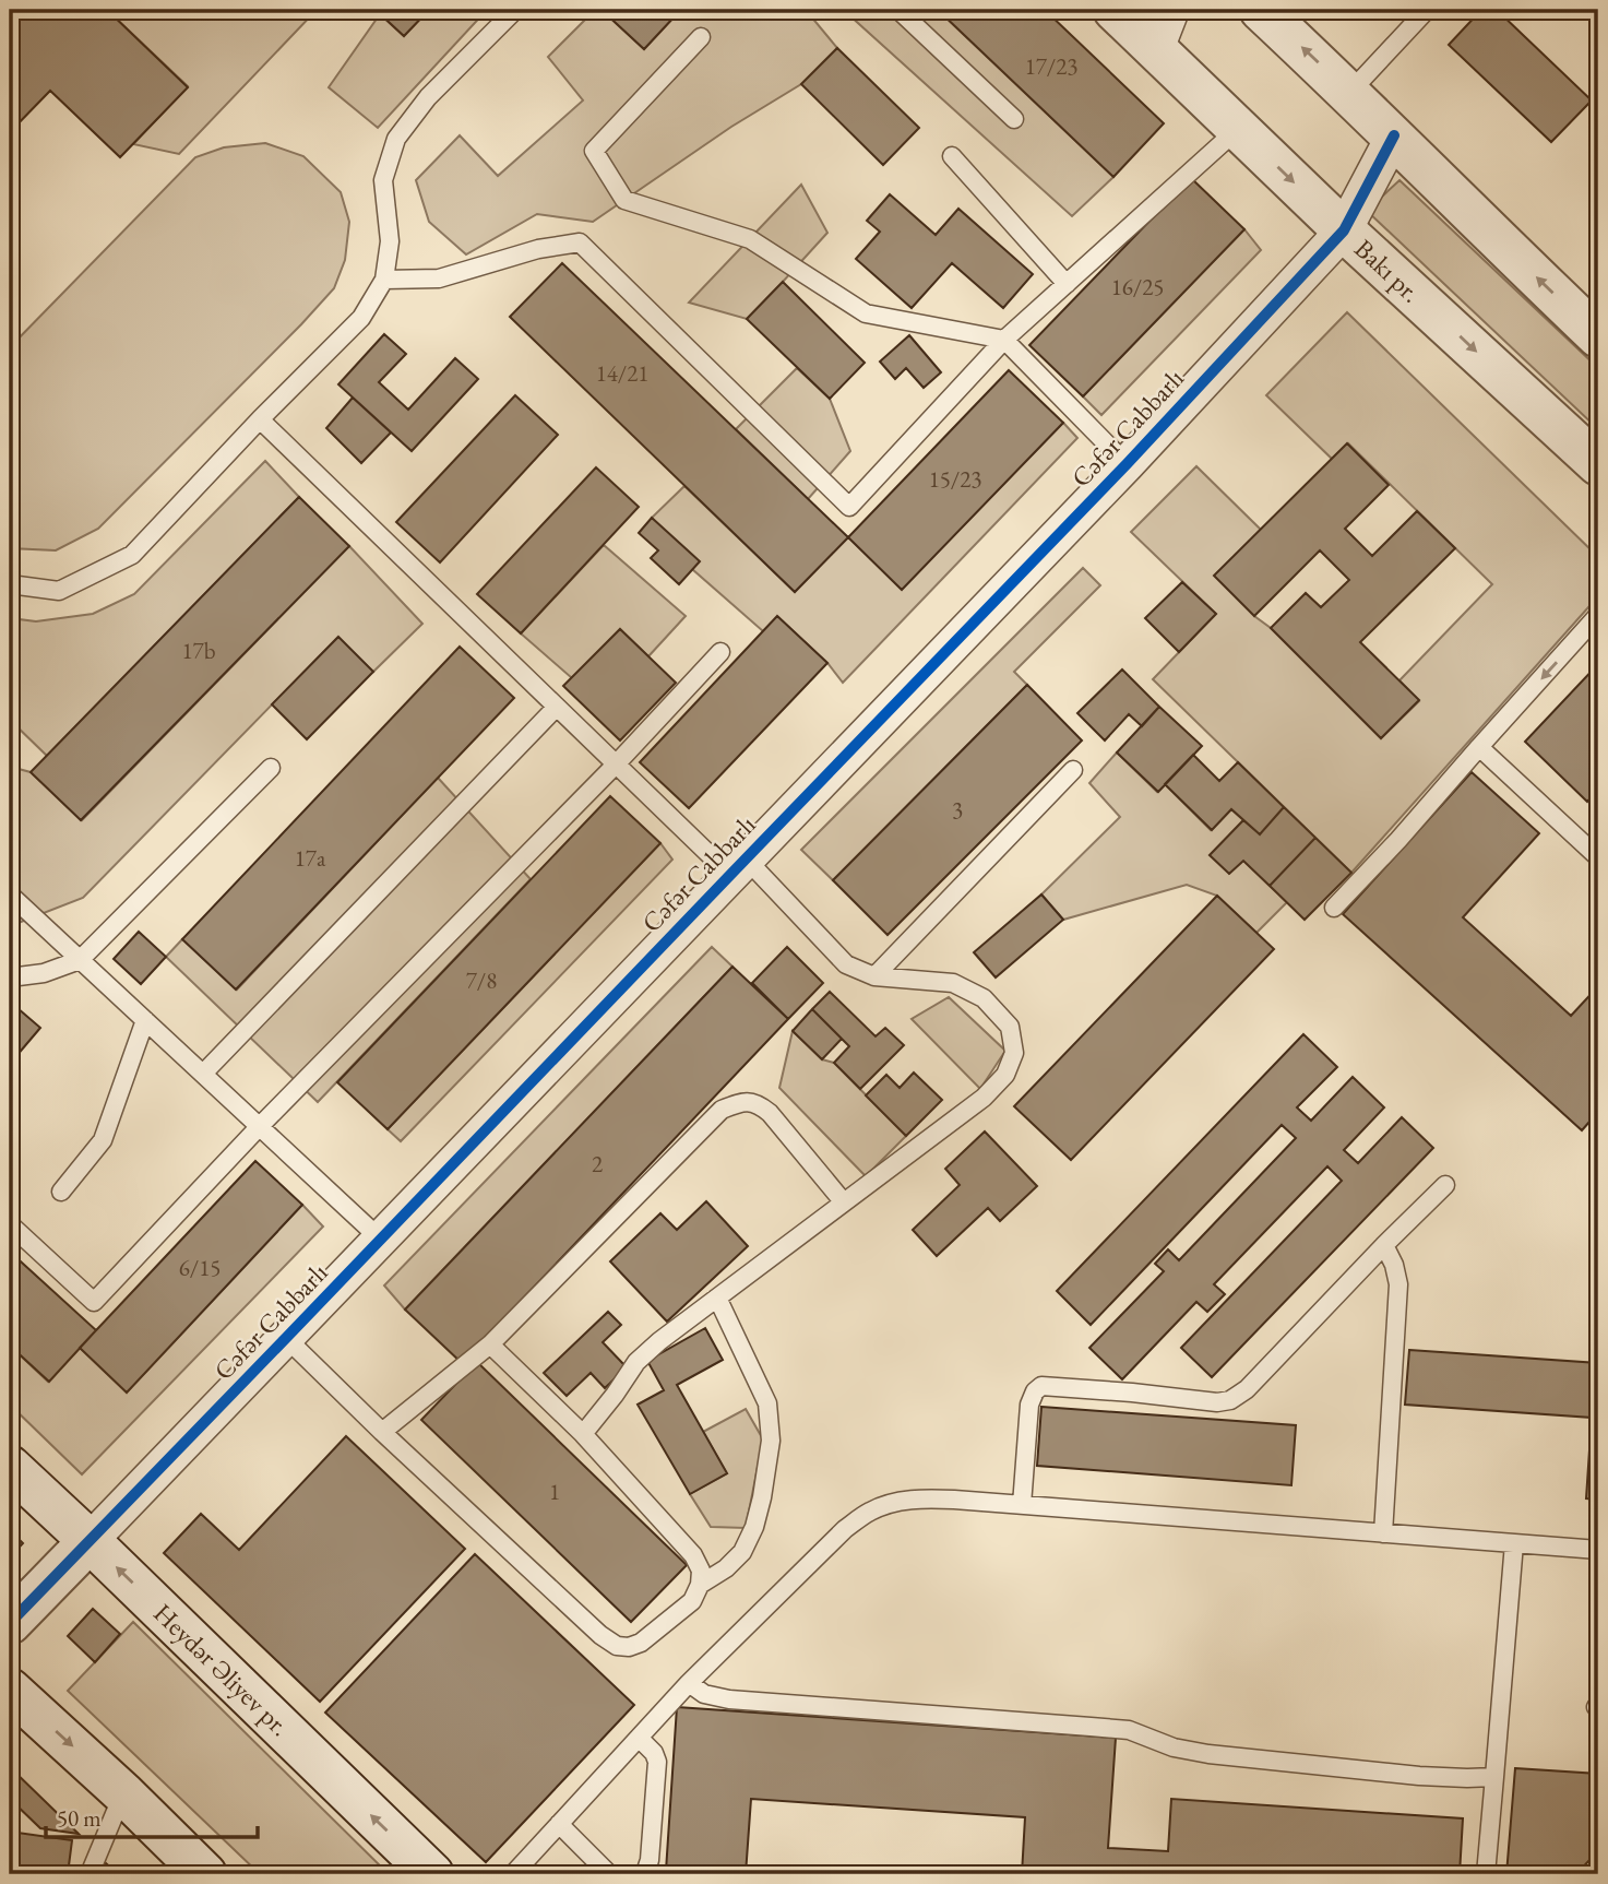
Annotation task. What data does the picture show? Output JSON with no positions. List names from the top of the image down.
{
  "streets": {
    "street": ["Bakı pr.", "Cəfər Cabbarlı", "Heydər Əliyev pr."]
  },
  "crossings": [
    ["Bakı pr.", "Cəfər Cabbarlı"],
    ["Cəfər Cabbarlı", "Heydər Əliyev pr."]
  ],
  "house_numbers": [
    "17/23",
    "16/25",
    "14/21",
    "15/23",
    "17b",
    "3",
    "17a",
    "7/8",
    "2",
    "6/15",
    "1"
  ],
  "scale_bar": "50 m"
}
